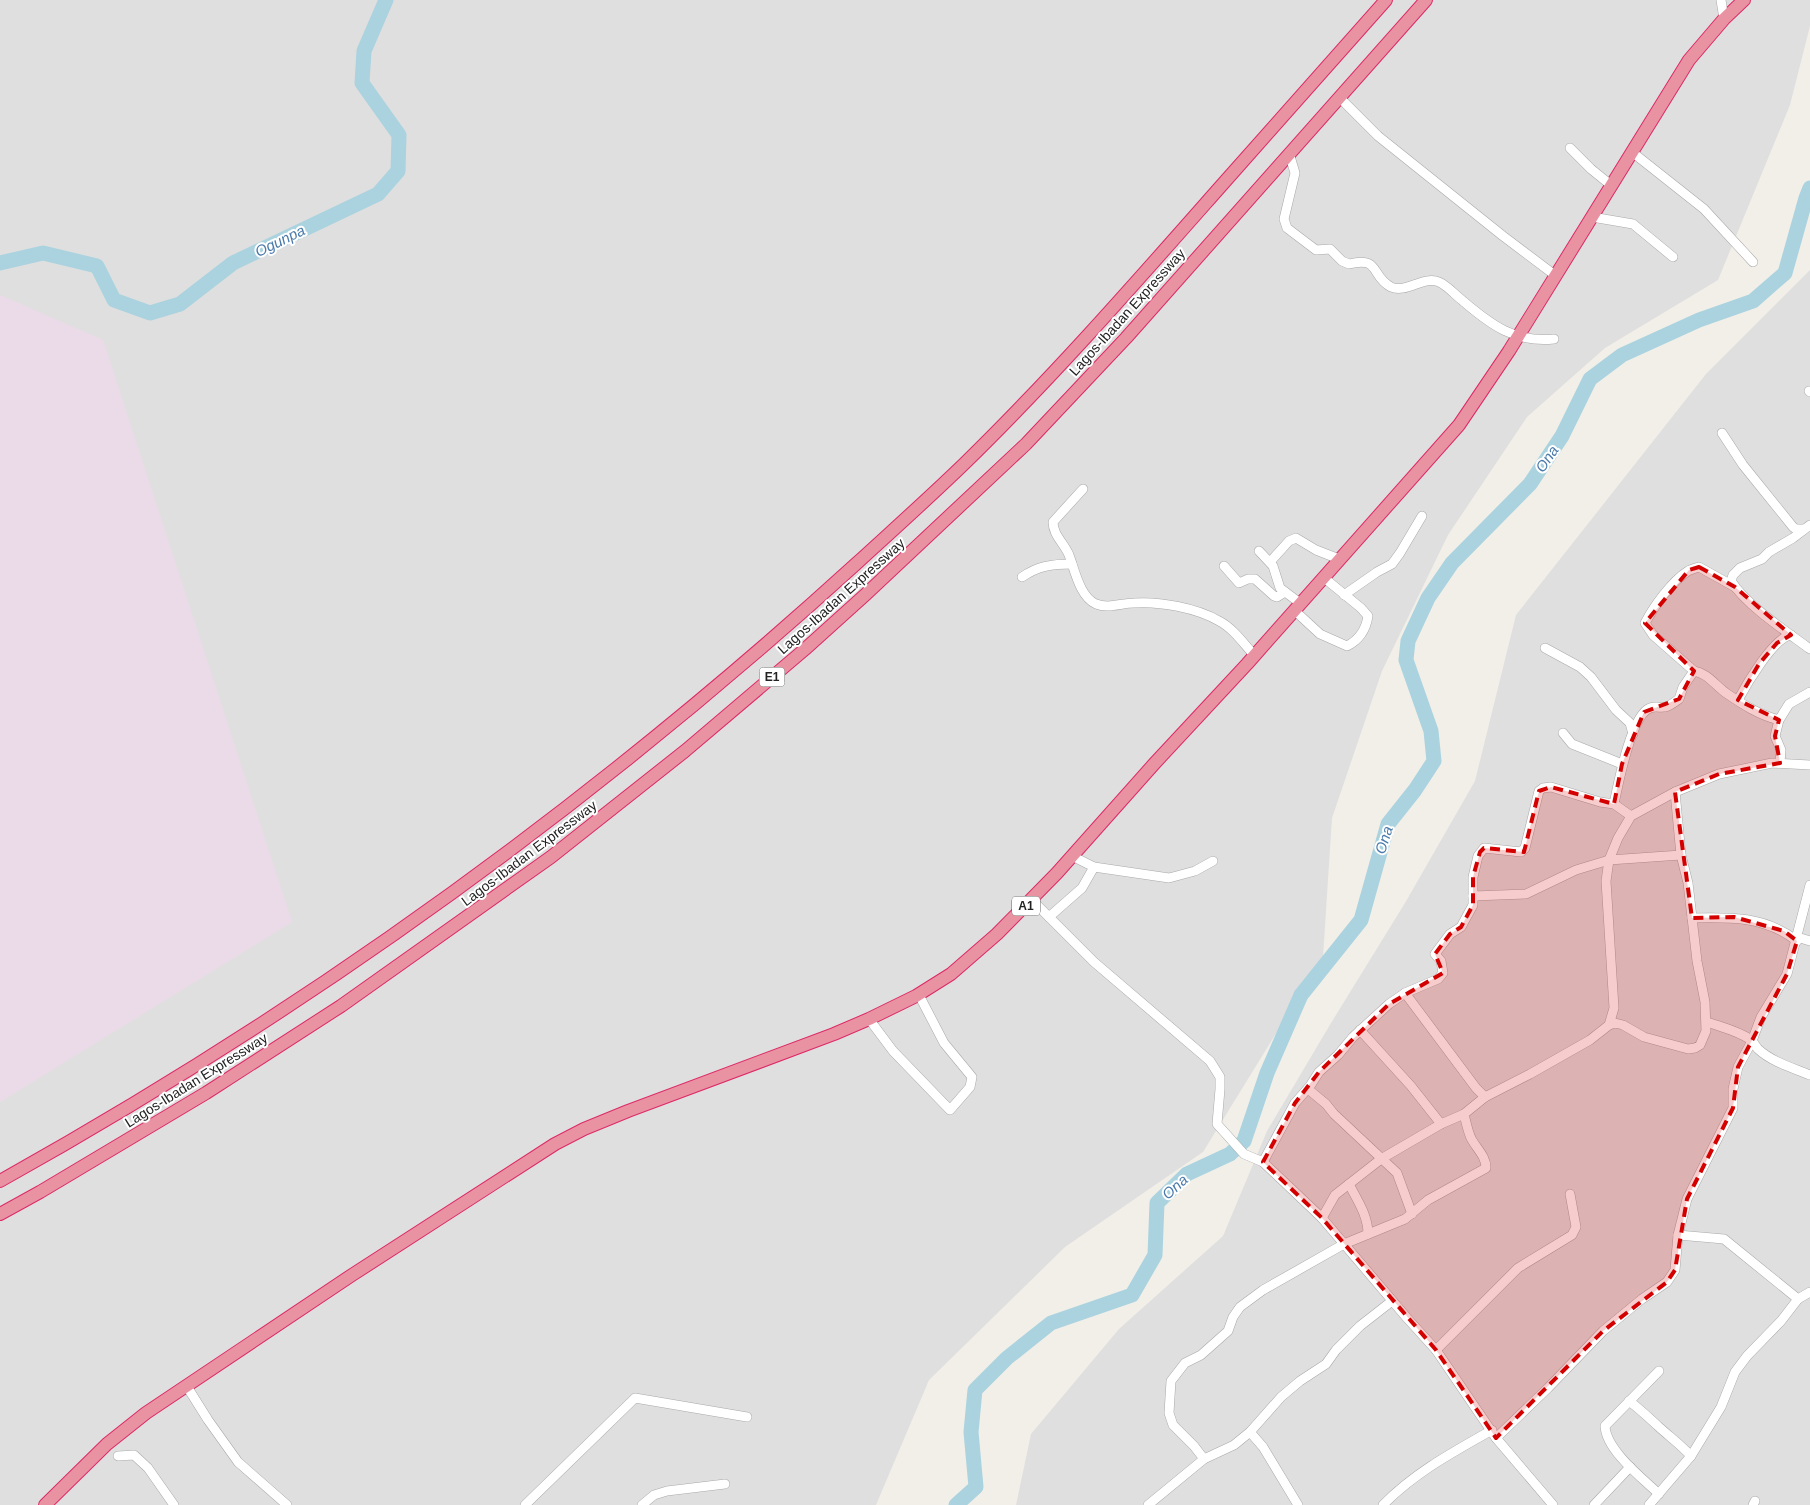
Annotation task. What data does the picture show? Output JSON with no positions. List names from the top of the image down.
{
  "streets": {
    "highway": ["Lagos-Ibadan Expressway", "E1", "A1"]
  },
  "water": ["Ogunpa", "Ona"]
}
